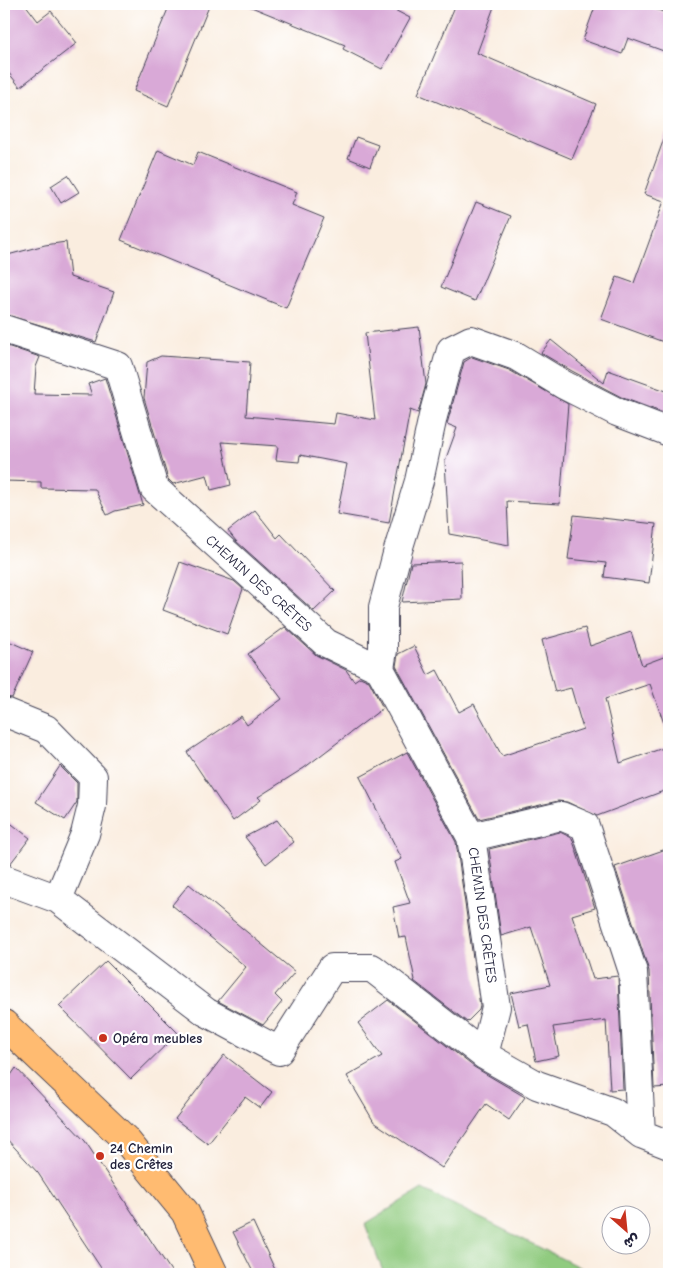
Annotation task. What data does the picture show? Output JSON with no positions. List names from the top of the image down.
{
  "streets": {
    "street": ["CHEMIN DES CRÊTES"]
  },
  "places": ["Opéra meubles", "24 Chemin des Crêtes"],
  "north": "bottom right"
}
